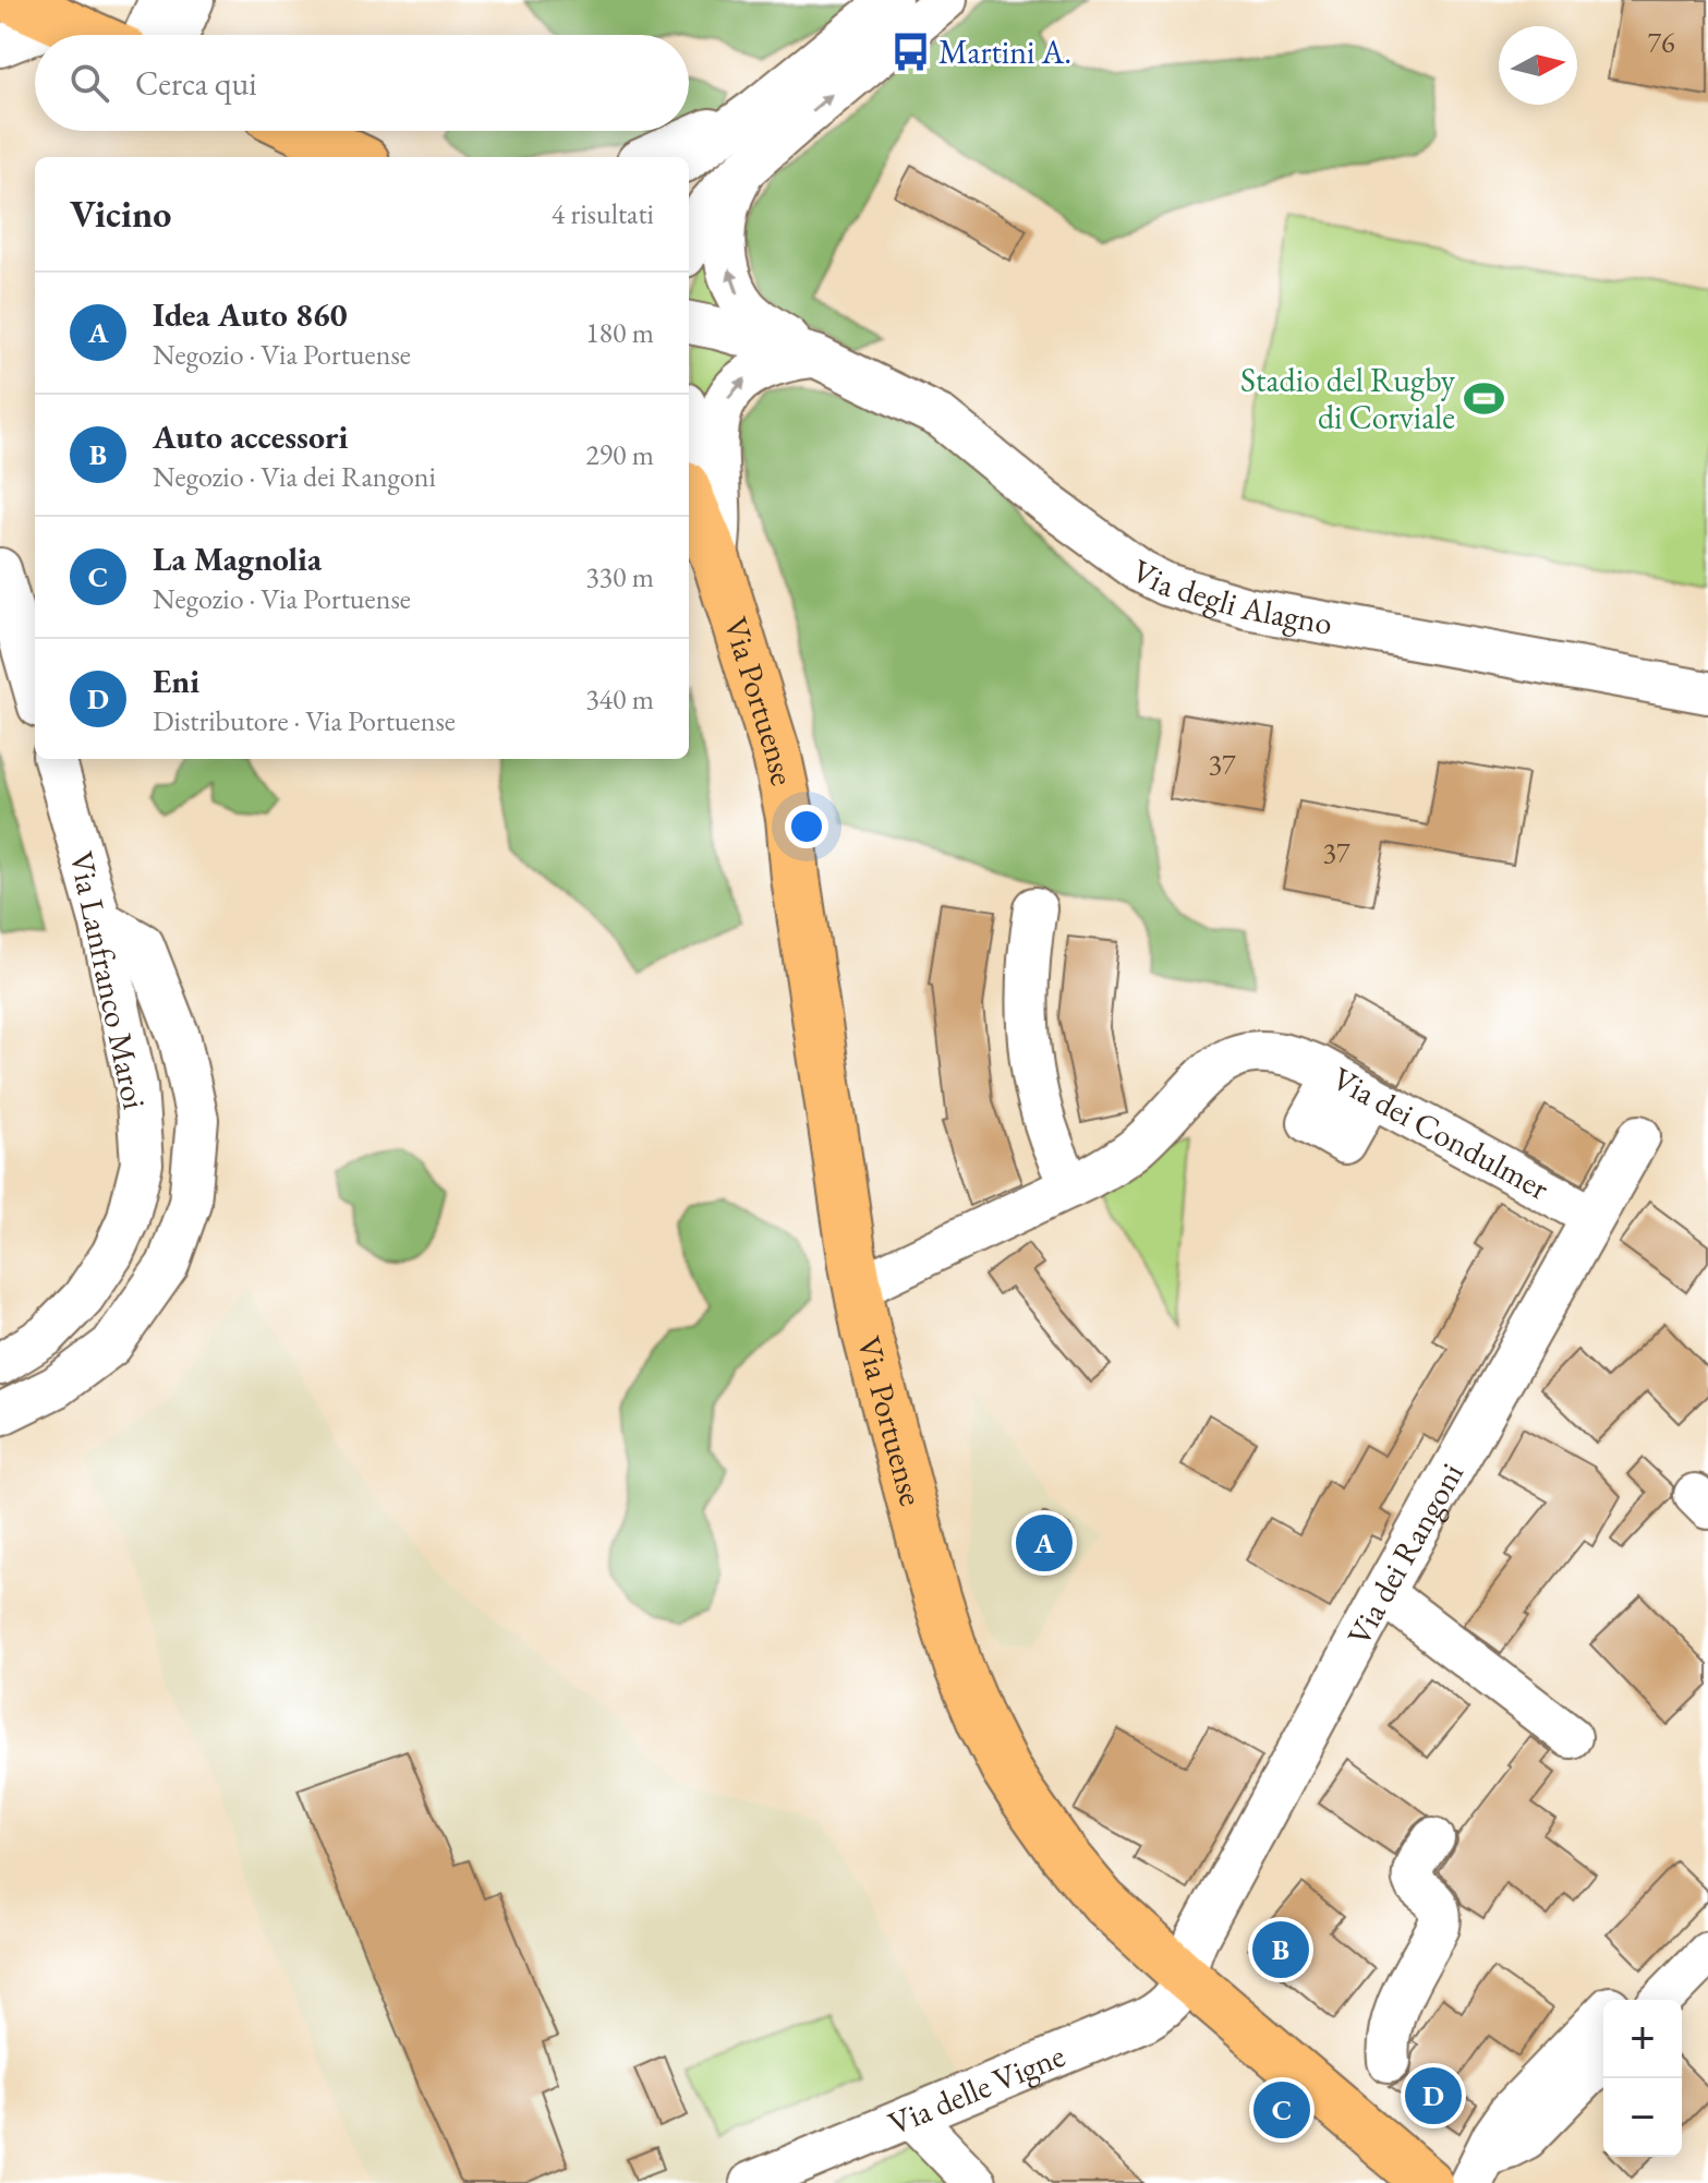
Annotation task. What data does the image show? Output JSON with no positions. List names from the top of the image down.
{
  "streets": {
    "main road": ["Via Portuense"],
    "street": [
      "Via degli Alagno",
      "Via Lanfranco Maroi",
      "Via dei Condulmer",
      "Via dei Rangoni",
      "Via delle Vigne"
    ]
  },
  "crossings": [
    ["Via Portuense", "Via dei Rangoni"],
    ["Via Portuense", "Via delle Vigne"],
    ["Via dei Condulmer", "Via dei Rangoni"],
    ["Via dei Rangoni", "Via delle Vigne"]
  ],
  "places": {
    "bus stop": ["Martini A."],
    "sports": ["Stadio del Rugby di Corviale"]
  },
  "house_numbers": ["76", "37", "37"],
  "north": "right",
  "page": {
    "search": "Cerca qui",
    "heading": ["Vicino", "4 risultati"],
    "list": [
      {
        "mark": "A",
        "name": "Idea Auto 860",
        "note": "Negozio · Via Portuense",
        "value": "180 m"
      },
      {
        "mark": "B",
        "name": "Auto accessori",
        "note": "Negozio · Via dei Rangoni",
        "value": "290 m"
      },
      {
        "mark": "C",
        "name": "La Magnolia",
        "note": "Negozio · Via Portuense",
        "value": "330 m"
      },
      {
        "mark": "D",
        "name": "Eni",
        "note": "Distributore · Via Portuense",
        "value": "340 m"
      }
    ],
    "pins": [
      "A",
      "B",
      "D",
      "C"
    ],
    "map_buttons": ["+", "−"]
  }
}
